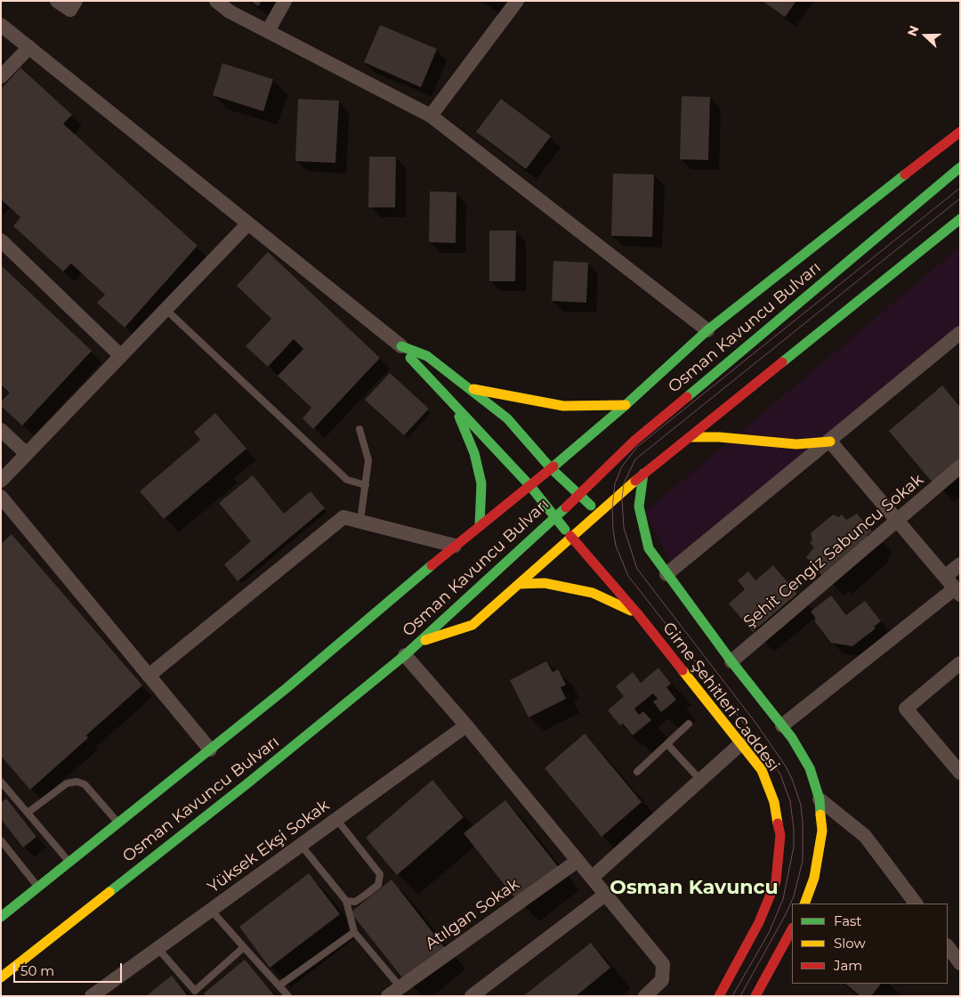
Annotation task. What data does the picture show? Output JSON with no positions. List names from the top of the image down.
{
  "streets": {
    "main road": ["Osman Kavuncu Bulvarı", "Girne Şehitleri Caddesi"],
    "street": ["Şehit Cengiz Sabuncu Sokak", "Yüksek Ekşi Sokak", "Atılgan Sokak"]
  },
  "crossings": [
    ["Osman Kavuncu Bulvarı", "Girne Şehitleri Caddesi"],
    ["Şehit Cengiz Sabuncu Sokak", "Girne Şehitleri Caddesi"]
  ],
  "districts": ["Osman Kavuncu"],
  "legend": ["Fast", "Slow", "Jam"],
  "scale_bar": "50 m",
  "north": "left"
}
